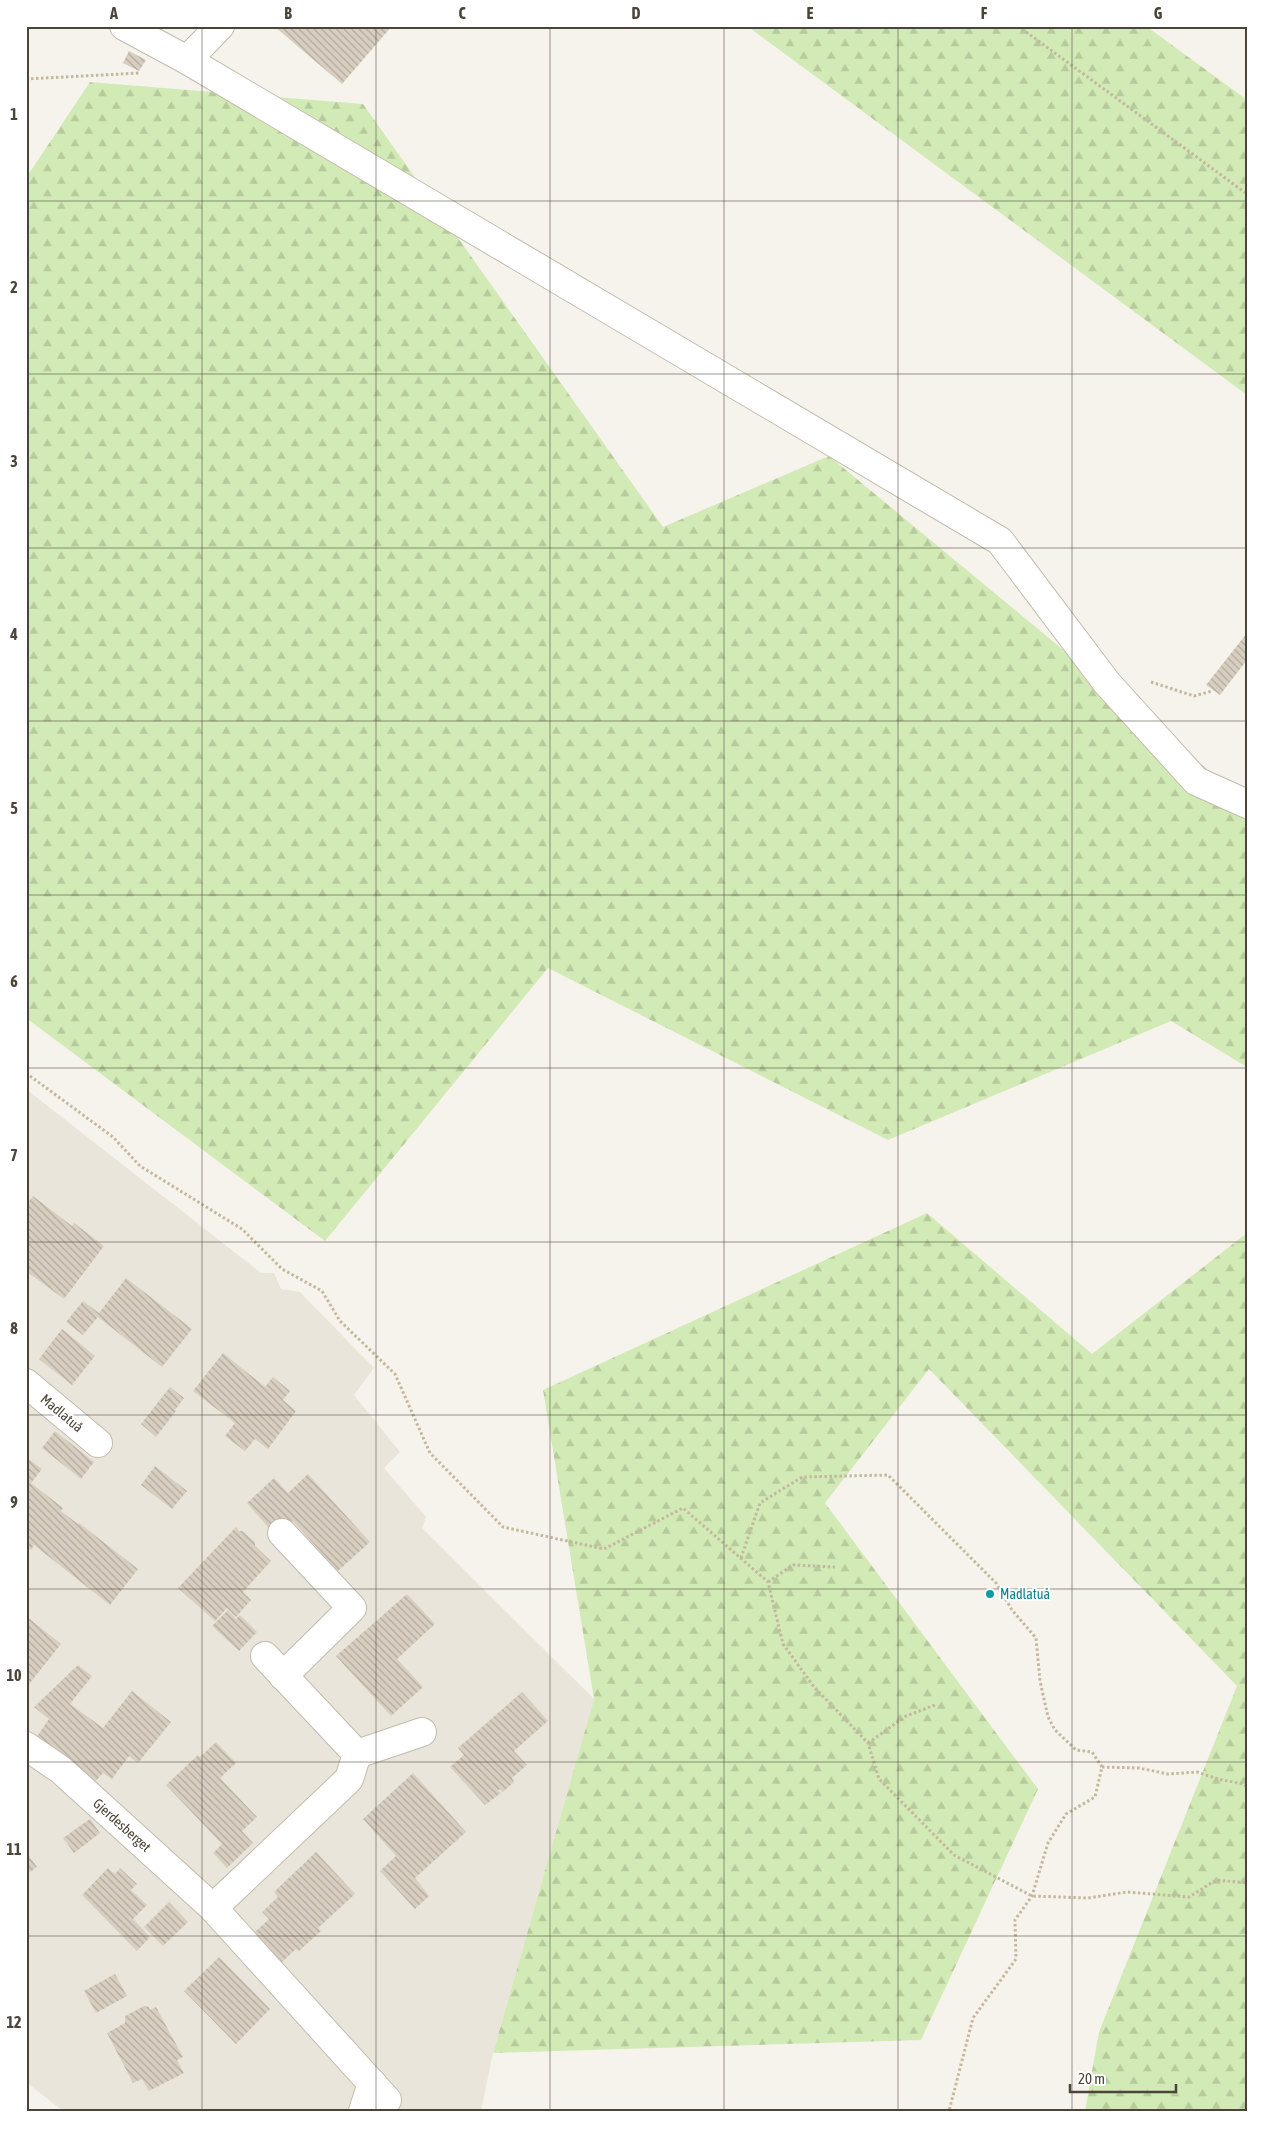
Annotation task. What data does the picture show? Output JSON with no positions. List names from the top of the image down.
{
  "streets": {
    "street": ["Madlatuå", "Gjerdesberget"]
  },
  "places": ["Madlatuå"],
  "scale_bar": "20 m",
  "grid": {
    "columns": [
      "A",
      "B",
      "C",
      "D",
      "E",
      "F",
      "G"
    ],
    "rows": [
      "1",
      "2",
      "3",
      "4",
      "5",
      "6",
      "7",
      "8",
      "9",
      "10",
      "11",
      "12"
    ]
  }
}
